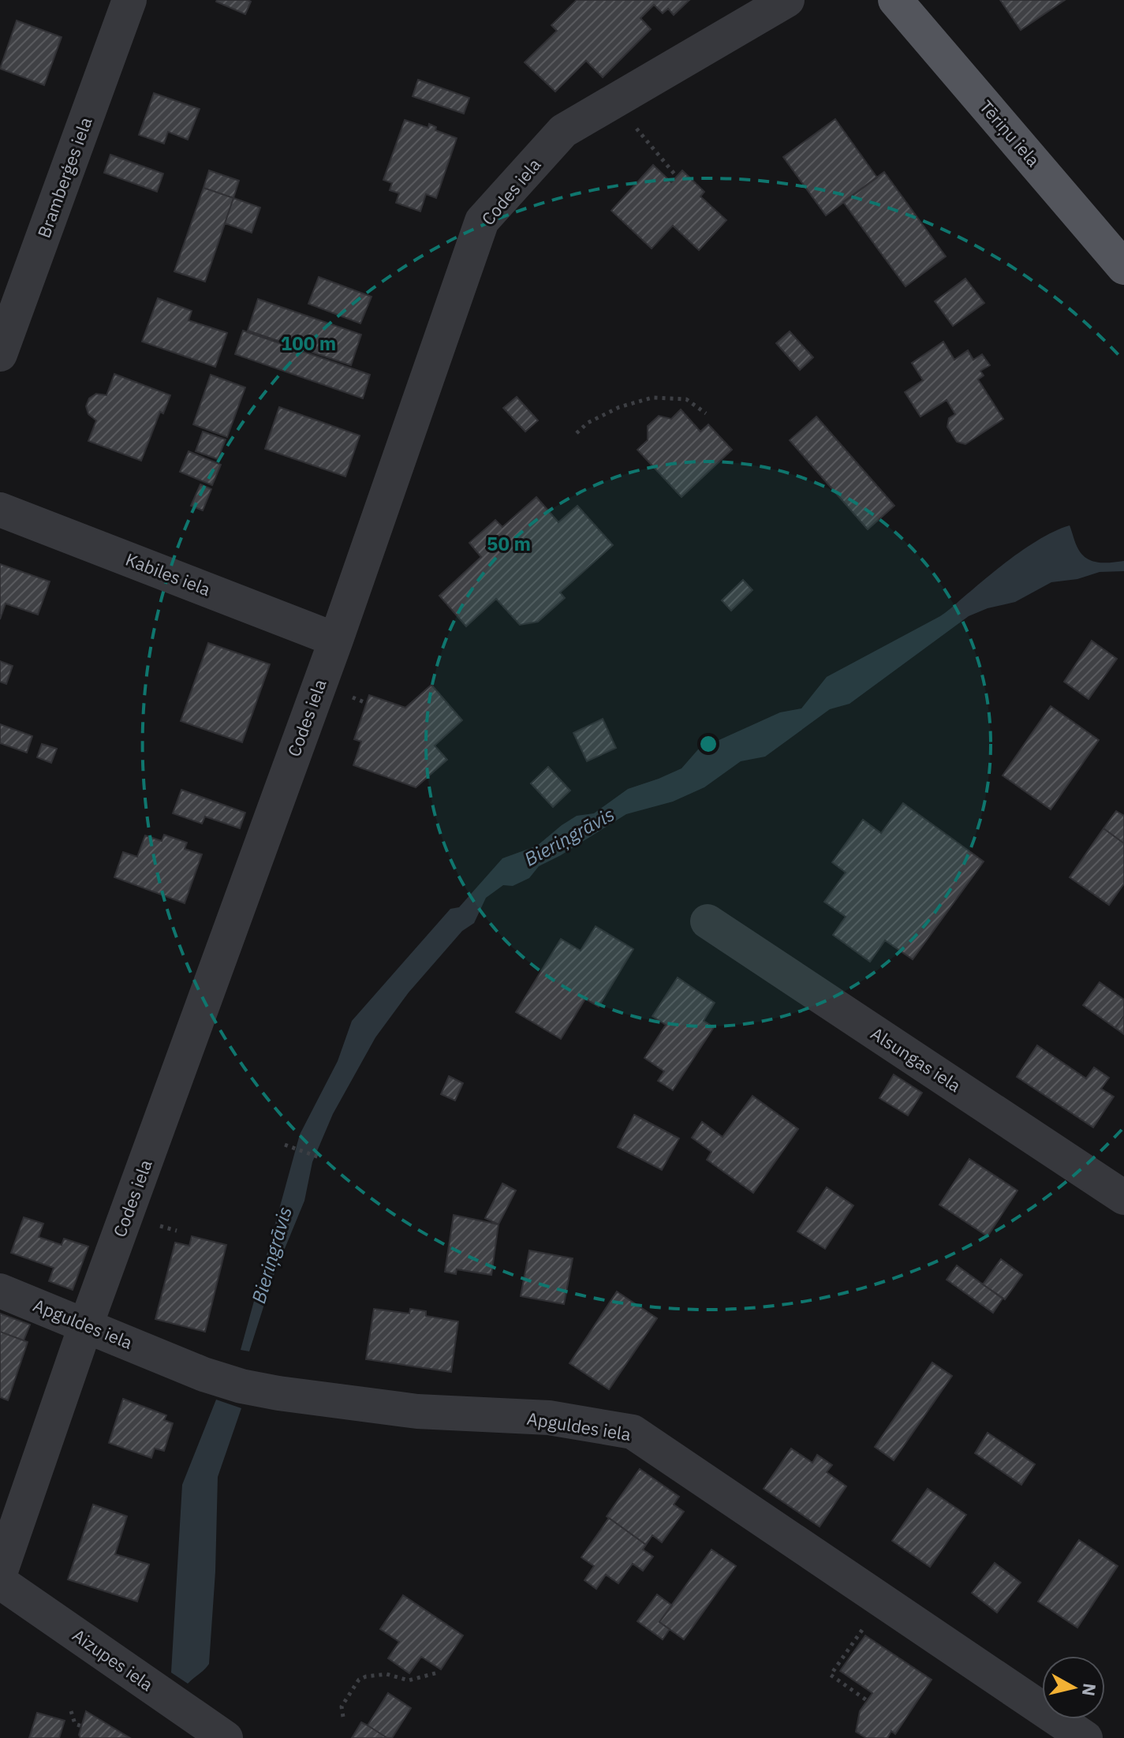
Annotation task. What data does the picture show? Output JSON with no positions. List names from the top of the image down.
{
  "streets": {
    "main road": ["Tēriņu iela"],
    "street": [
      "Bramberģes iela",
      "Codes iela",
      "Kabiles iela",
      "Alsungas iela",
      "Apguldes iela",
      "Aizupes iela"
    ]
  },
  "crossings": [
    ["Codes iela", "Kabiles iela"],
    ["Codes iela", "Apguldes iela"]
  ],
  "water": ["Bieriņgrāvis"],
  "north": "right",
  "rings": ["100 m", "50 m"]
}
